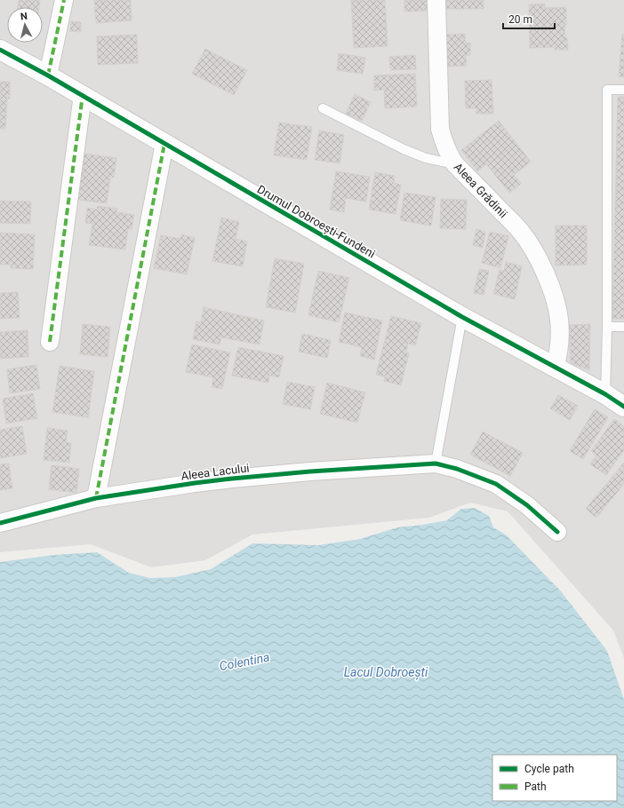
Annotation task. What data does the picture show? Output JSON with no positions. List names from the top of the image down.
{
  "streets": {
    "street": ["Aleea Grădinii", "Drumul Dobroești-Fundeni", "Aleea Lacului"]
  },
  "crossings": [
    ["Aleea Grădinii", "Drumul Dobroești-Fundeni"]
  ],
  "water": ["Colentina", "Lacul Dobroești"],
  "legend": ["Cycle path", "Path"],
  "scale_bar": "20 m",
  "north": "top"
}
